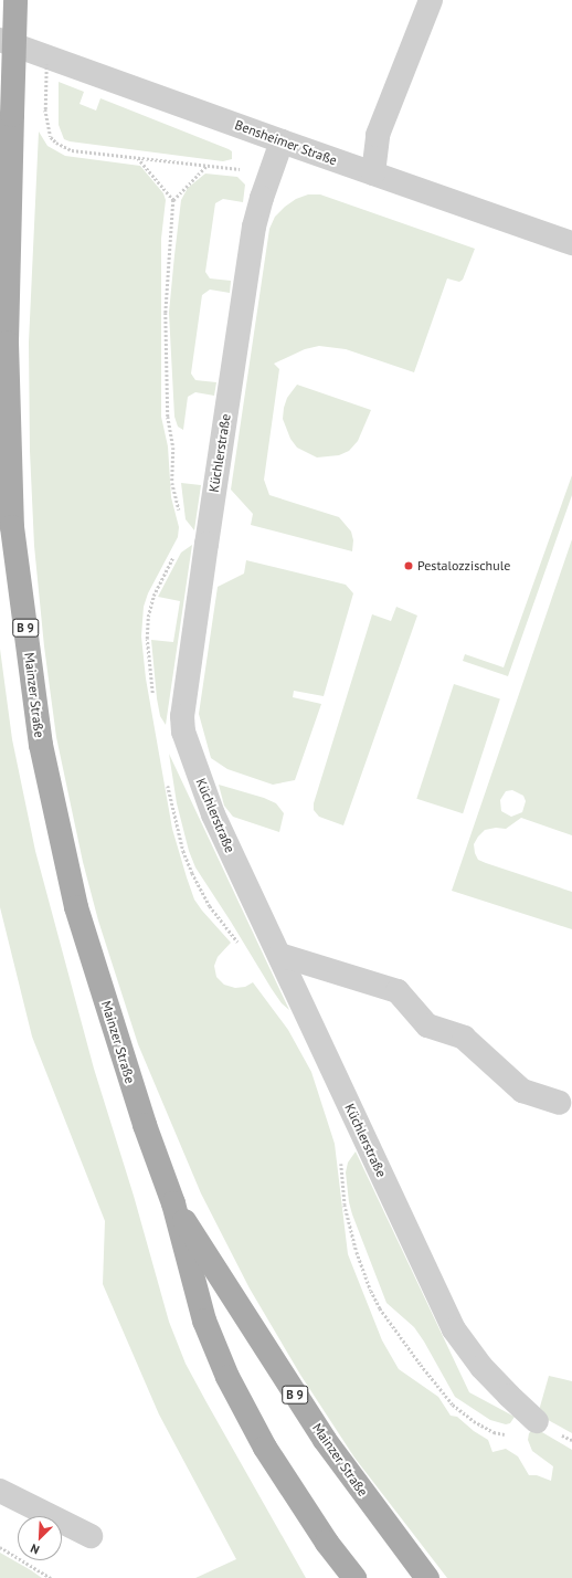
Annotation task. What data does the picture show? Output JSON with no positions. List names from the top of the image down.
{
  "streets": {
    "main road": ["B 9", "Mainzer Straße"],
    "street": ["Bensheimer Straße", "Küchlerstraße"]
  },
  "crossings": [
    ["Bensheimer Straße", "Küchlerstraße"]
  ],
  "places": ["Pestalozzischule"],
  "north": "bottom left"
}
